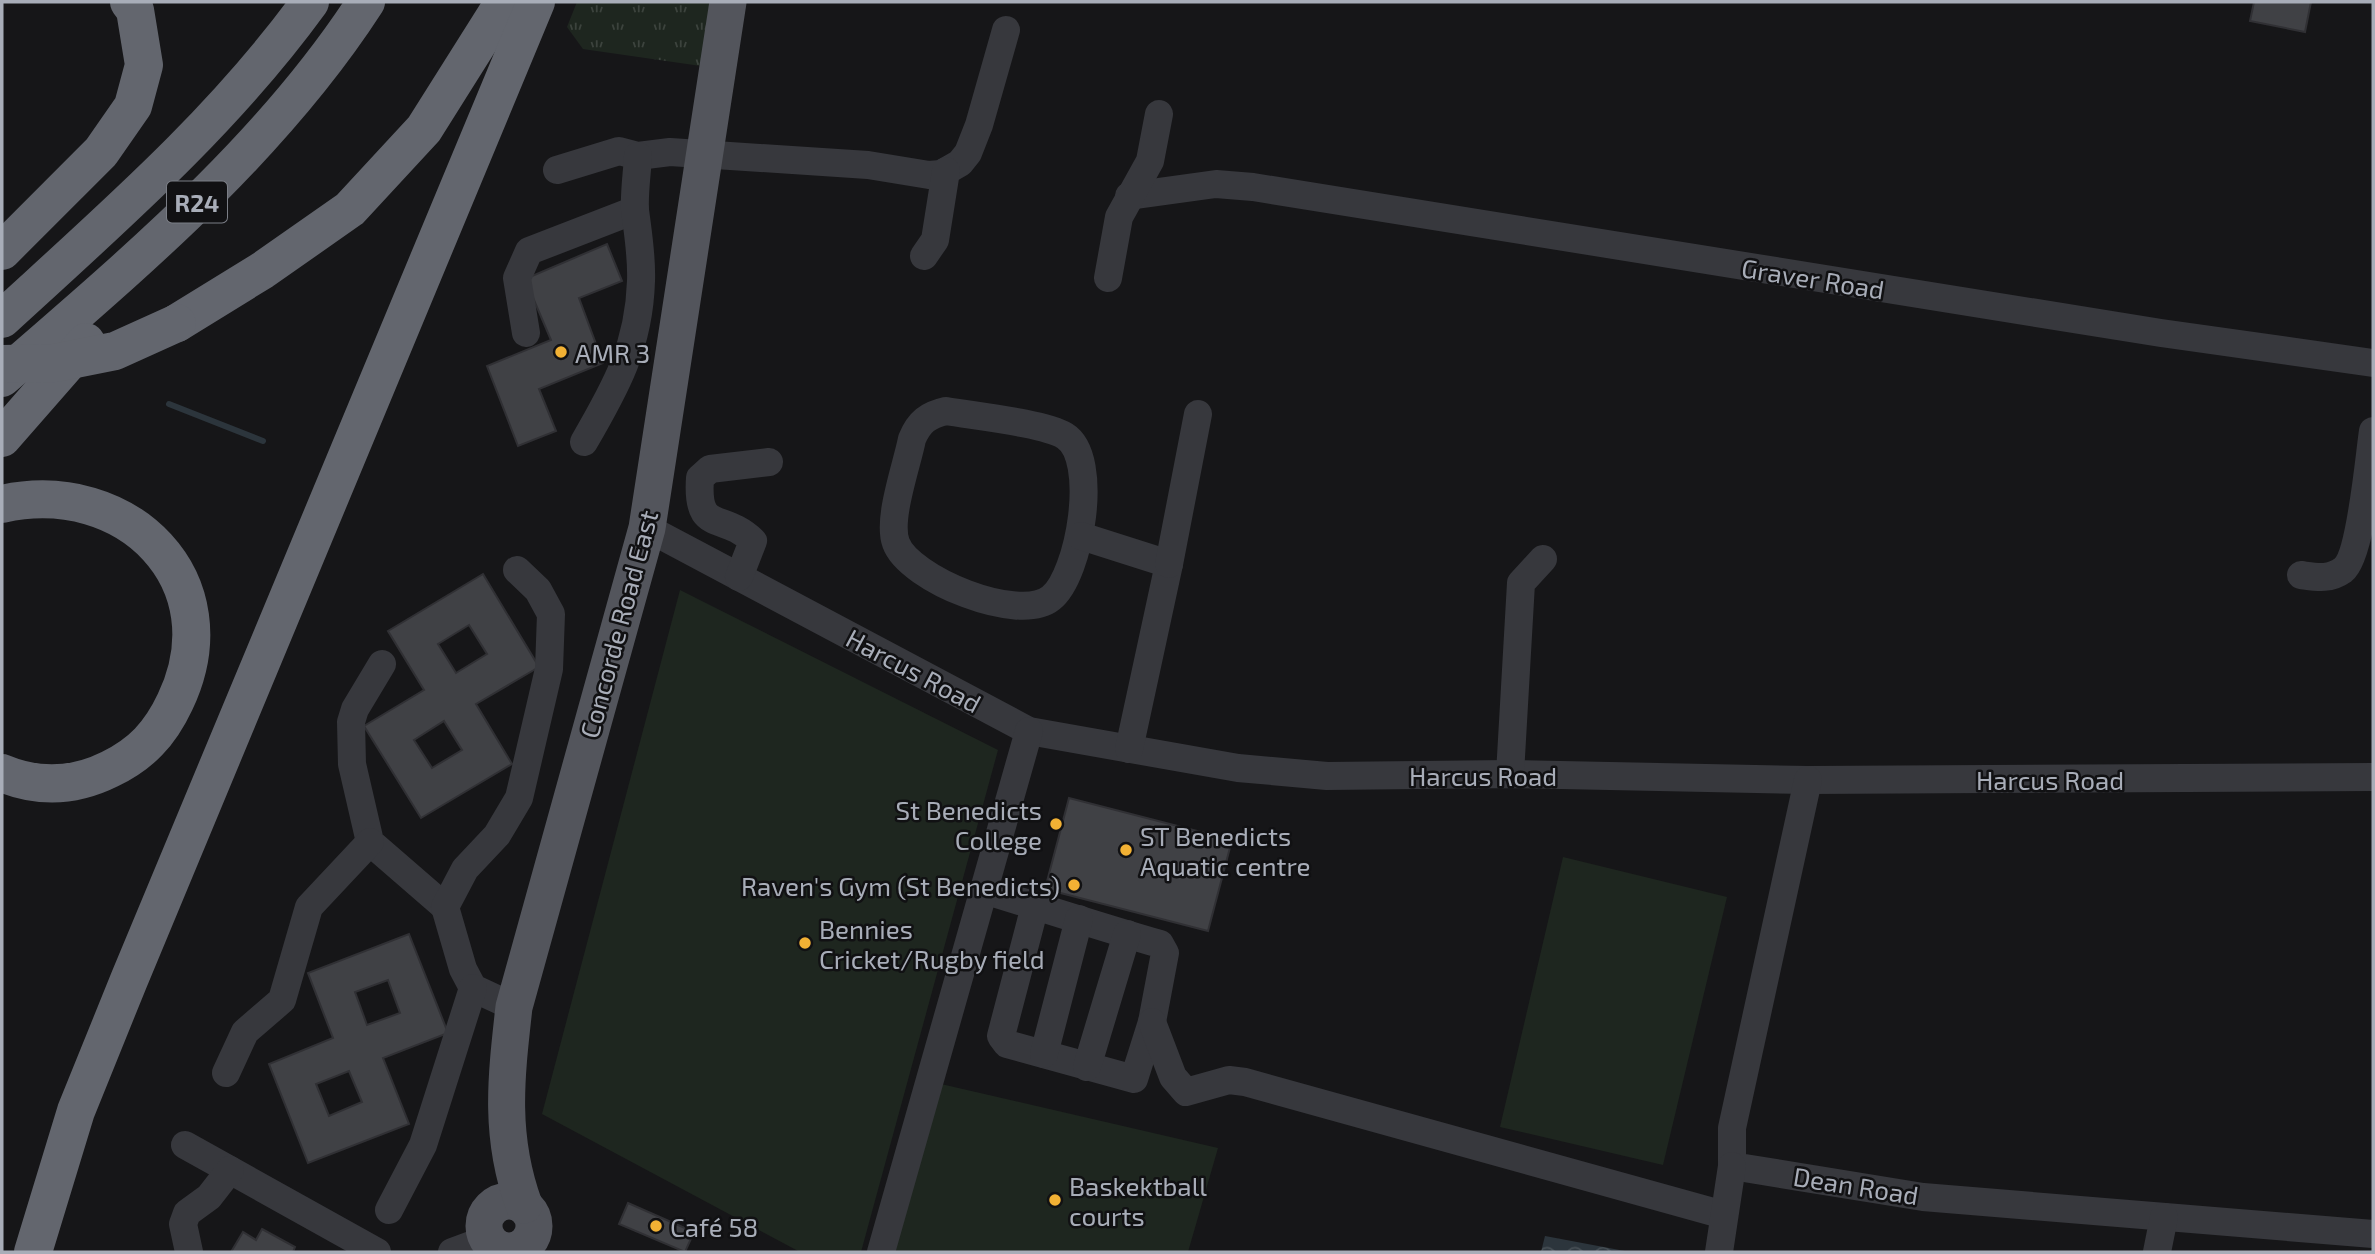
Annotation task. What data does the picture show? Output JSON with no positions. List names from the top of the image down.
{
  "streets": {
    "highway": ["R24"],
    "main road": ["Concorde Road East"],
    "street": ["Graver Road", "Harcus Road", "Dean Road"]
  },
  "crossings": [
    ["Concorde Road East", "Harcus Road"]
  ],
  "places": [
    "AMR 3",
    "St Benedicts College",
    "ST Benedicts Aquatic centre",
    "Raven's Gym (St Benedicts)",
    "Bennies Cricket/Rugby field",
    "Baskektball courts",
    "Café 58"
  ]
}
